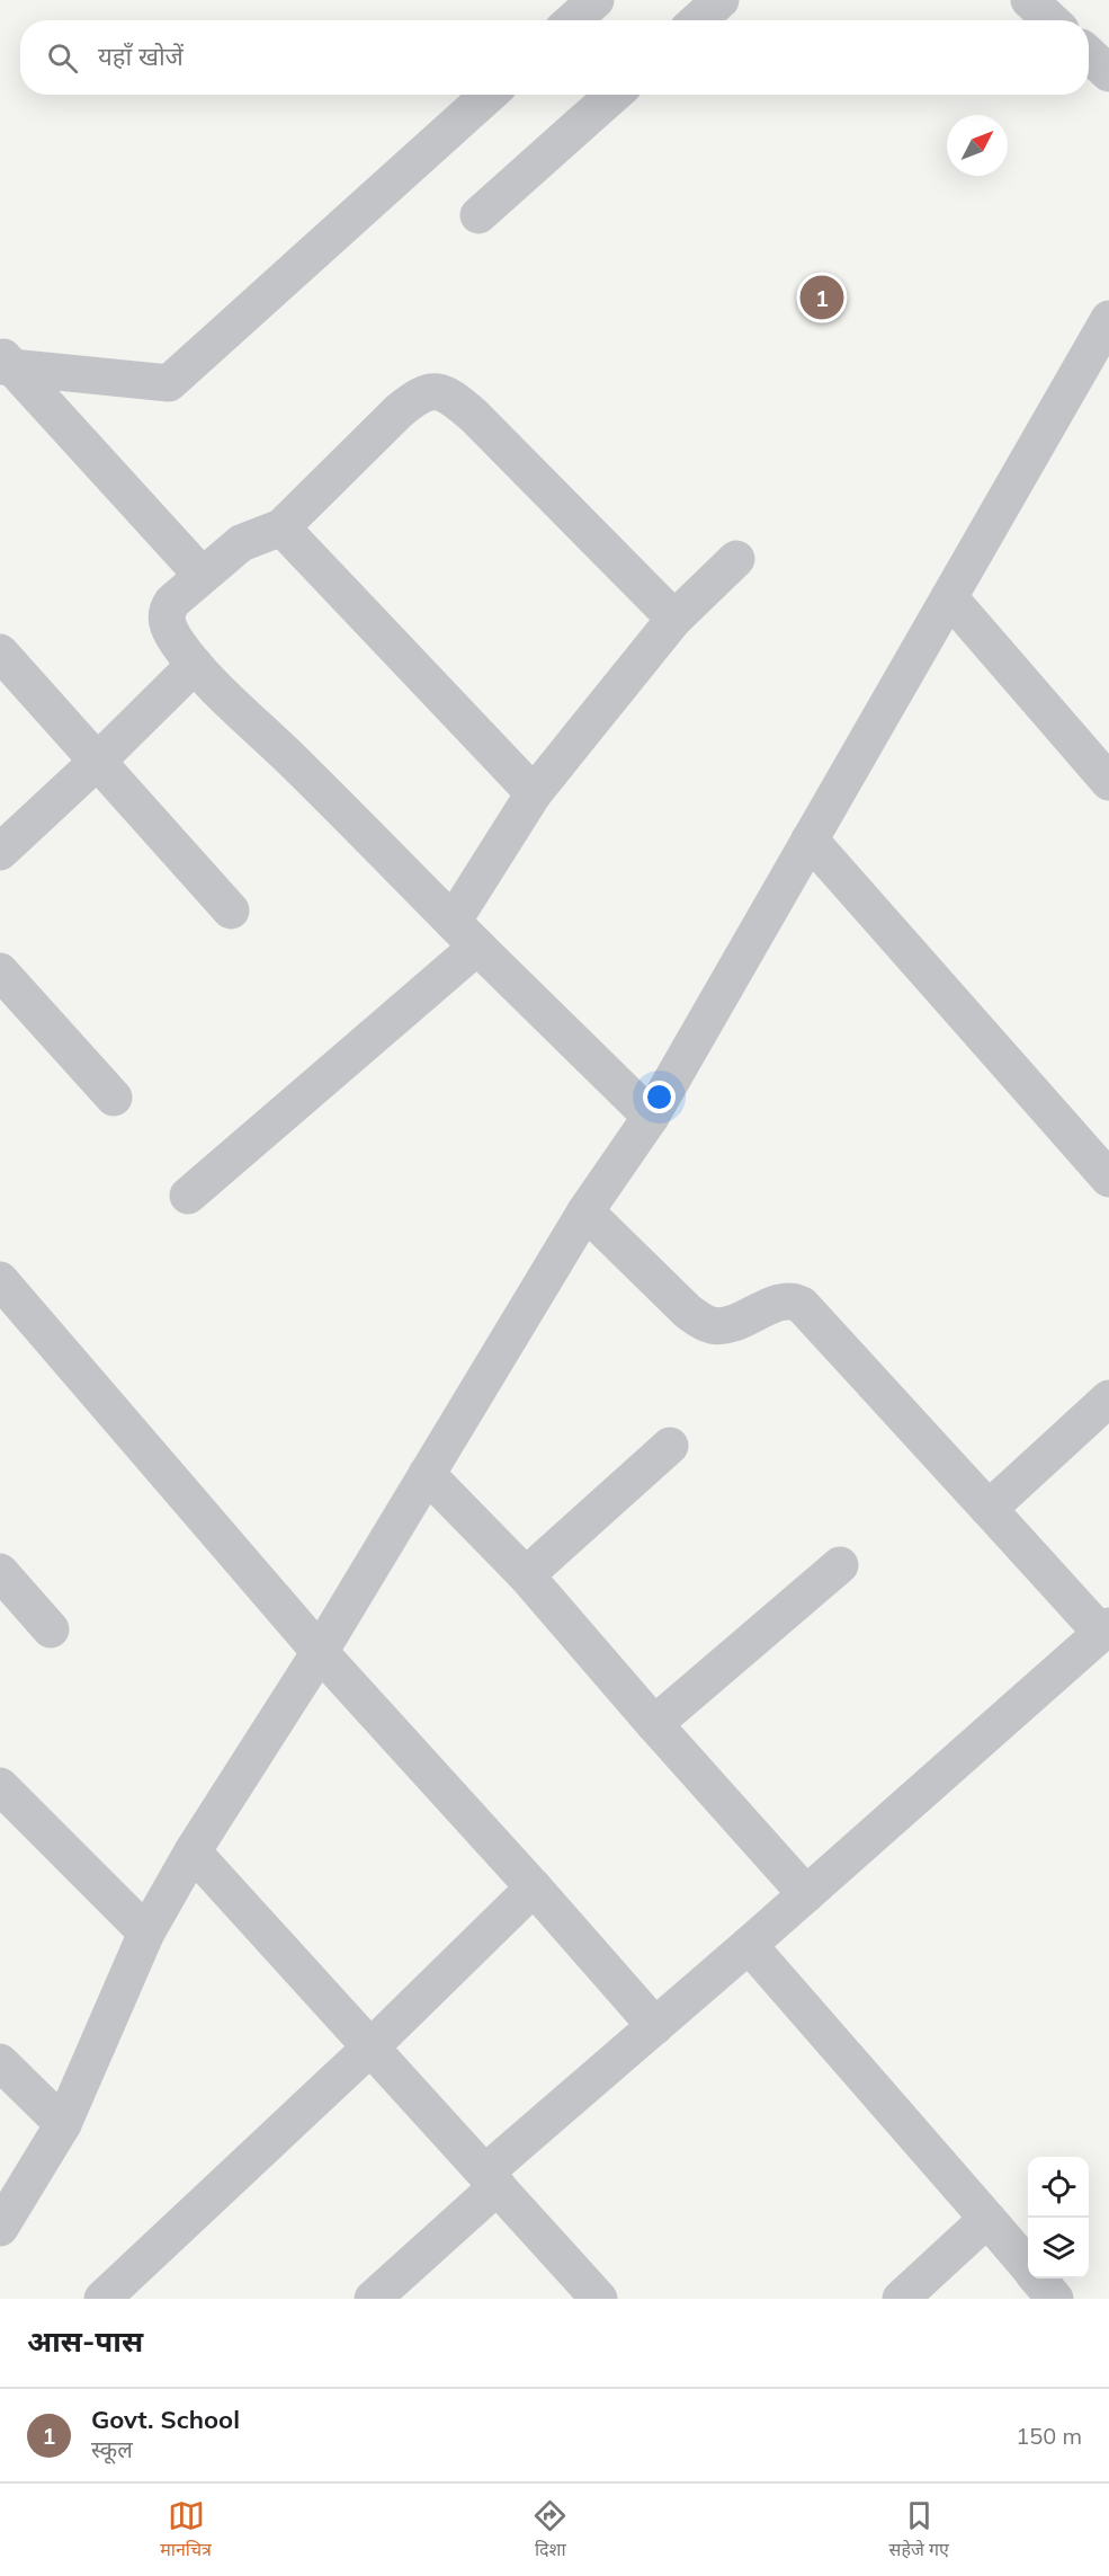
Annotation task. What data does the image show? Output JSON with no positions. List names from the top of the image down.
{
  "north": "top right",
  "page": {
    "search": "यहाँ खोजें",
    "pins": "1",
    "heading": "आस-पास",
    "list": [
      {
        "mark": "1",
        "name": "Govt. School",
        "note": "स्कूल",
        "value": "150 m"
      }
    ],
    "nav": ["मानचित्र", "दिशा", "सहेजे गए"]
  }
}
